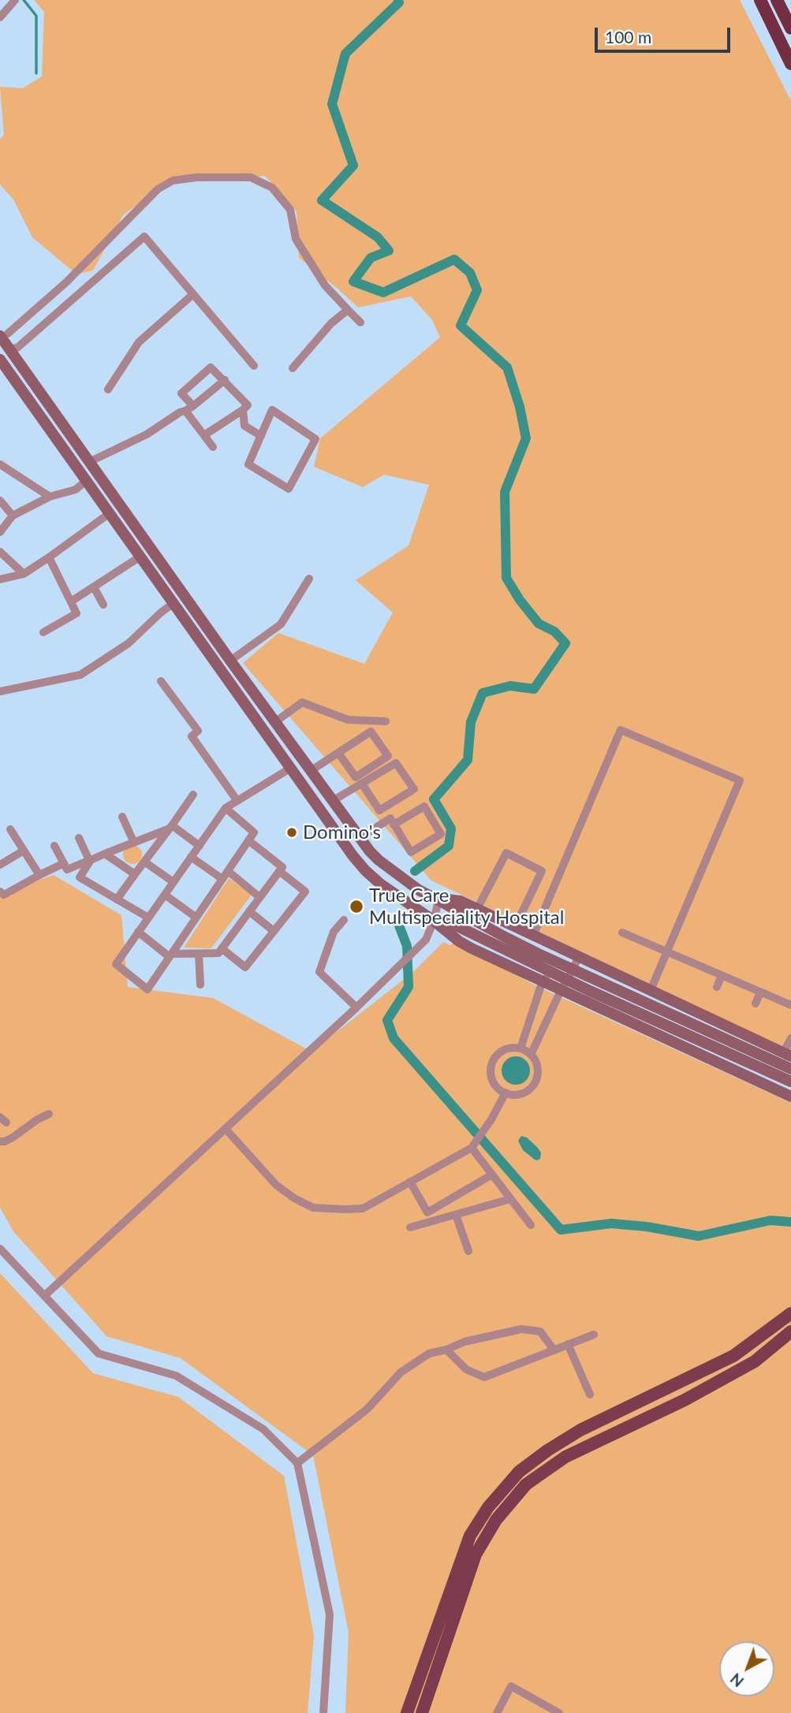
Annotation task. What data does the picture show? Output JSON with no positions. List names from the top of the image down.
{
  "places": ["Domino's", "True Care Multispeciality Hospital"],
  "scale_bar": "100 m",
  "north": "bottom left"
}
